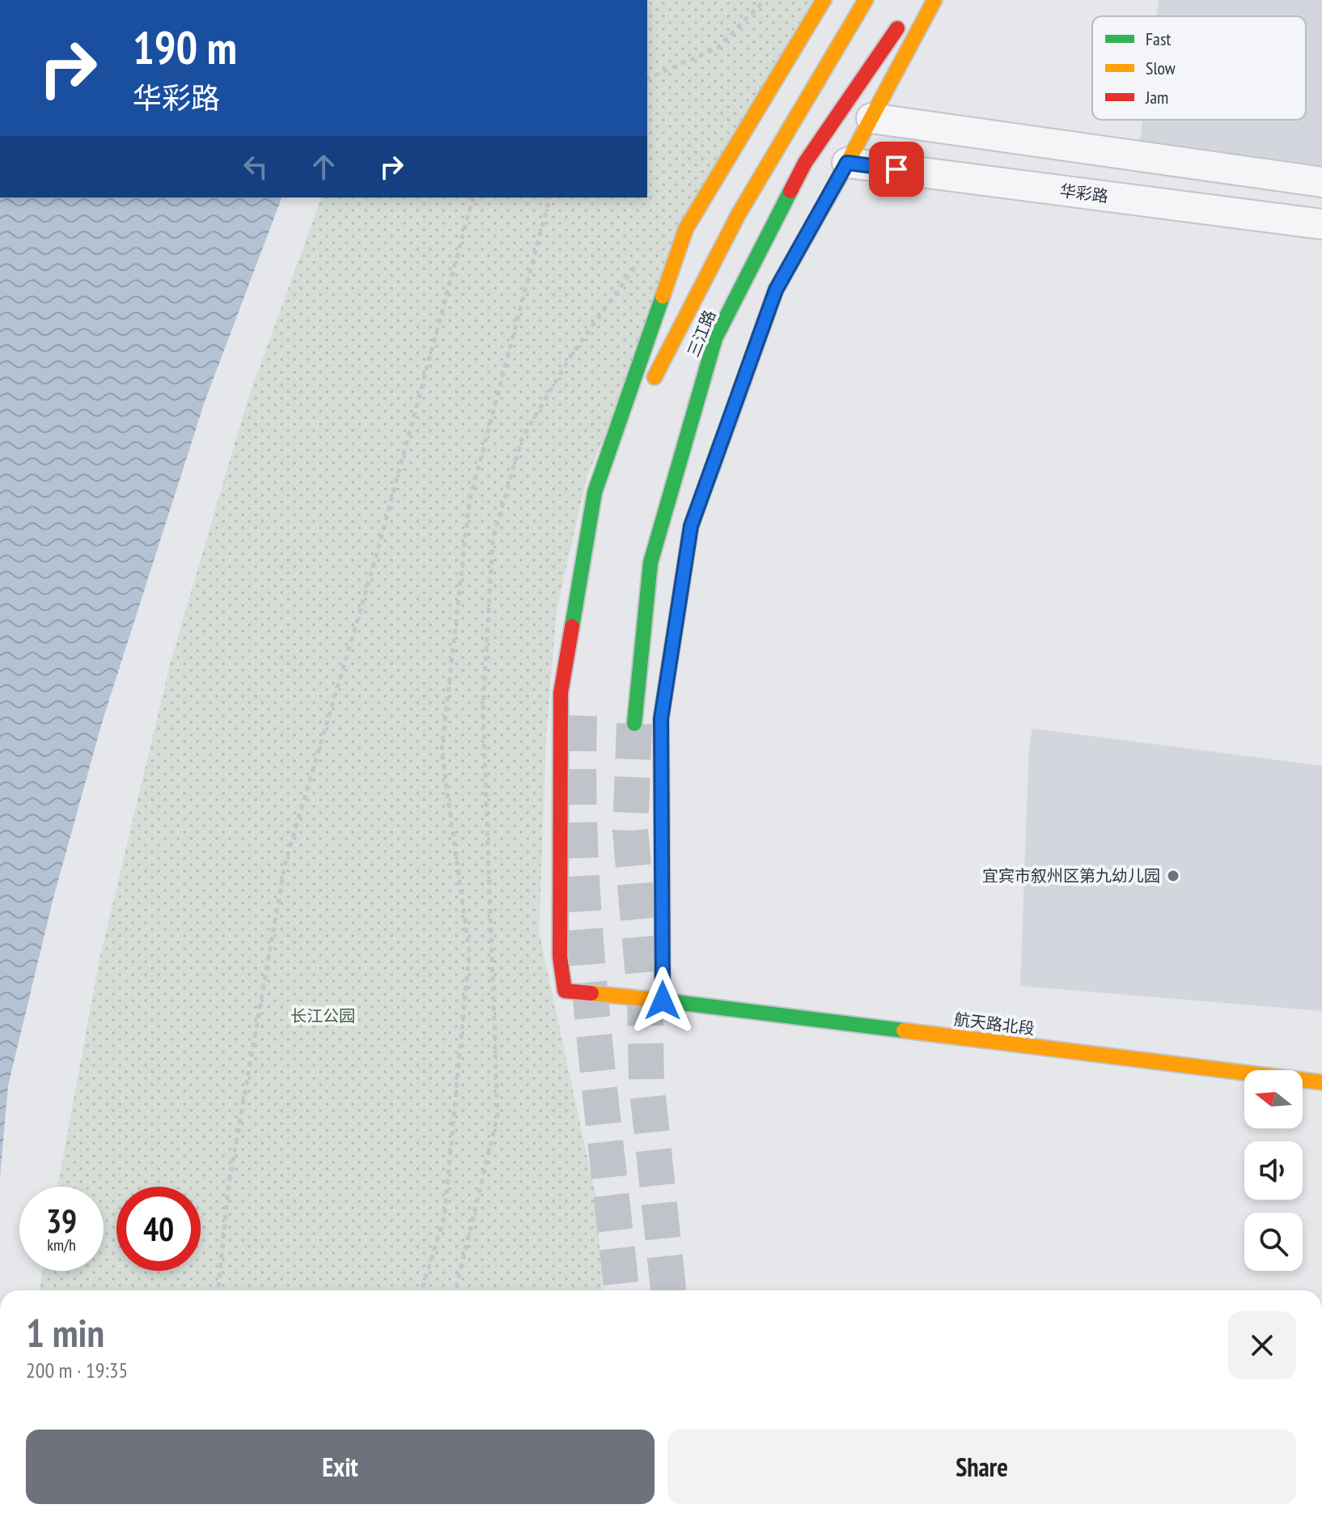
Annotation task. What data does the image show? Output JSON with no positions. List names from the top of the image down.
{
  "streets": {
    "street": ["华彩路", "三江路", "航天路北段"]
  },
  "parks": ["长江公园"],
  "places": ["宜宾市叙州区第九幼儿园"],
  "legend": ["Fast", "Slow", "Jam"],
  "north": "left",
  "page": {
    "turn": ["190 m", "华彩路"],
    "speed": "39 km/h",
    "limit": "40",
    "heading": ["1 min", "200 m · 19:35"],
    "buttons": ["Exit", "Share"]
  }
}
